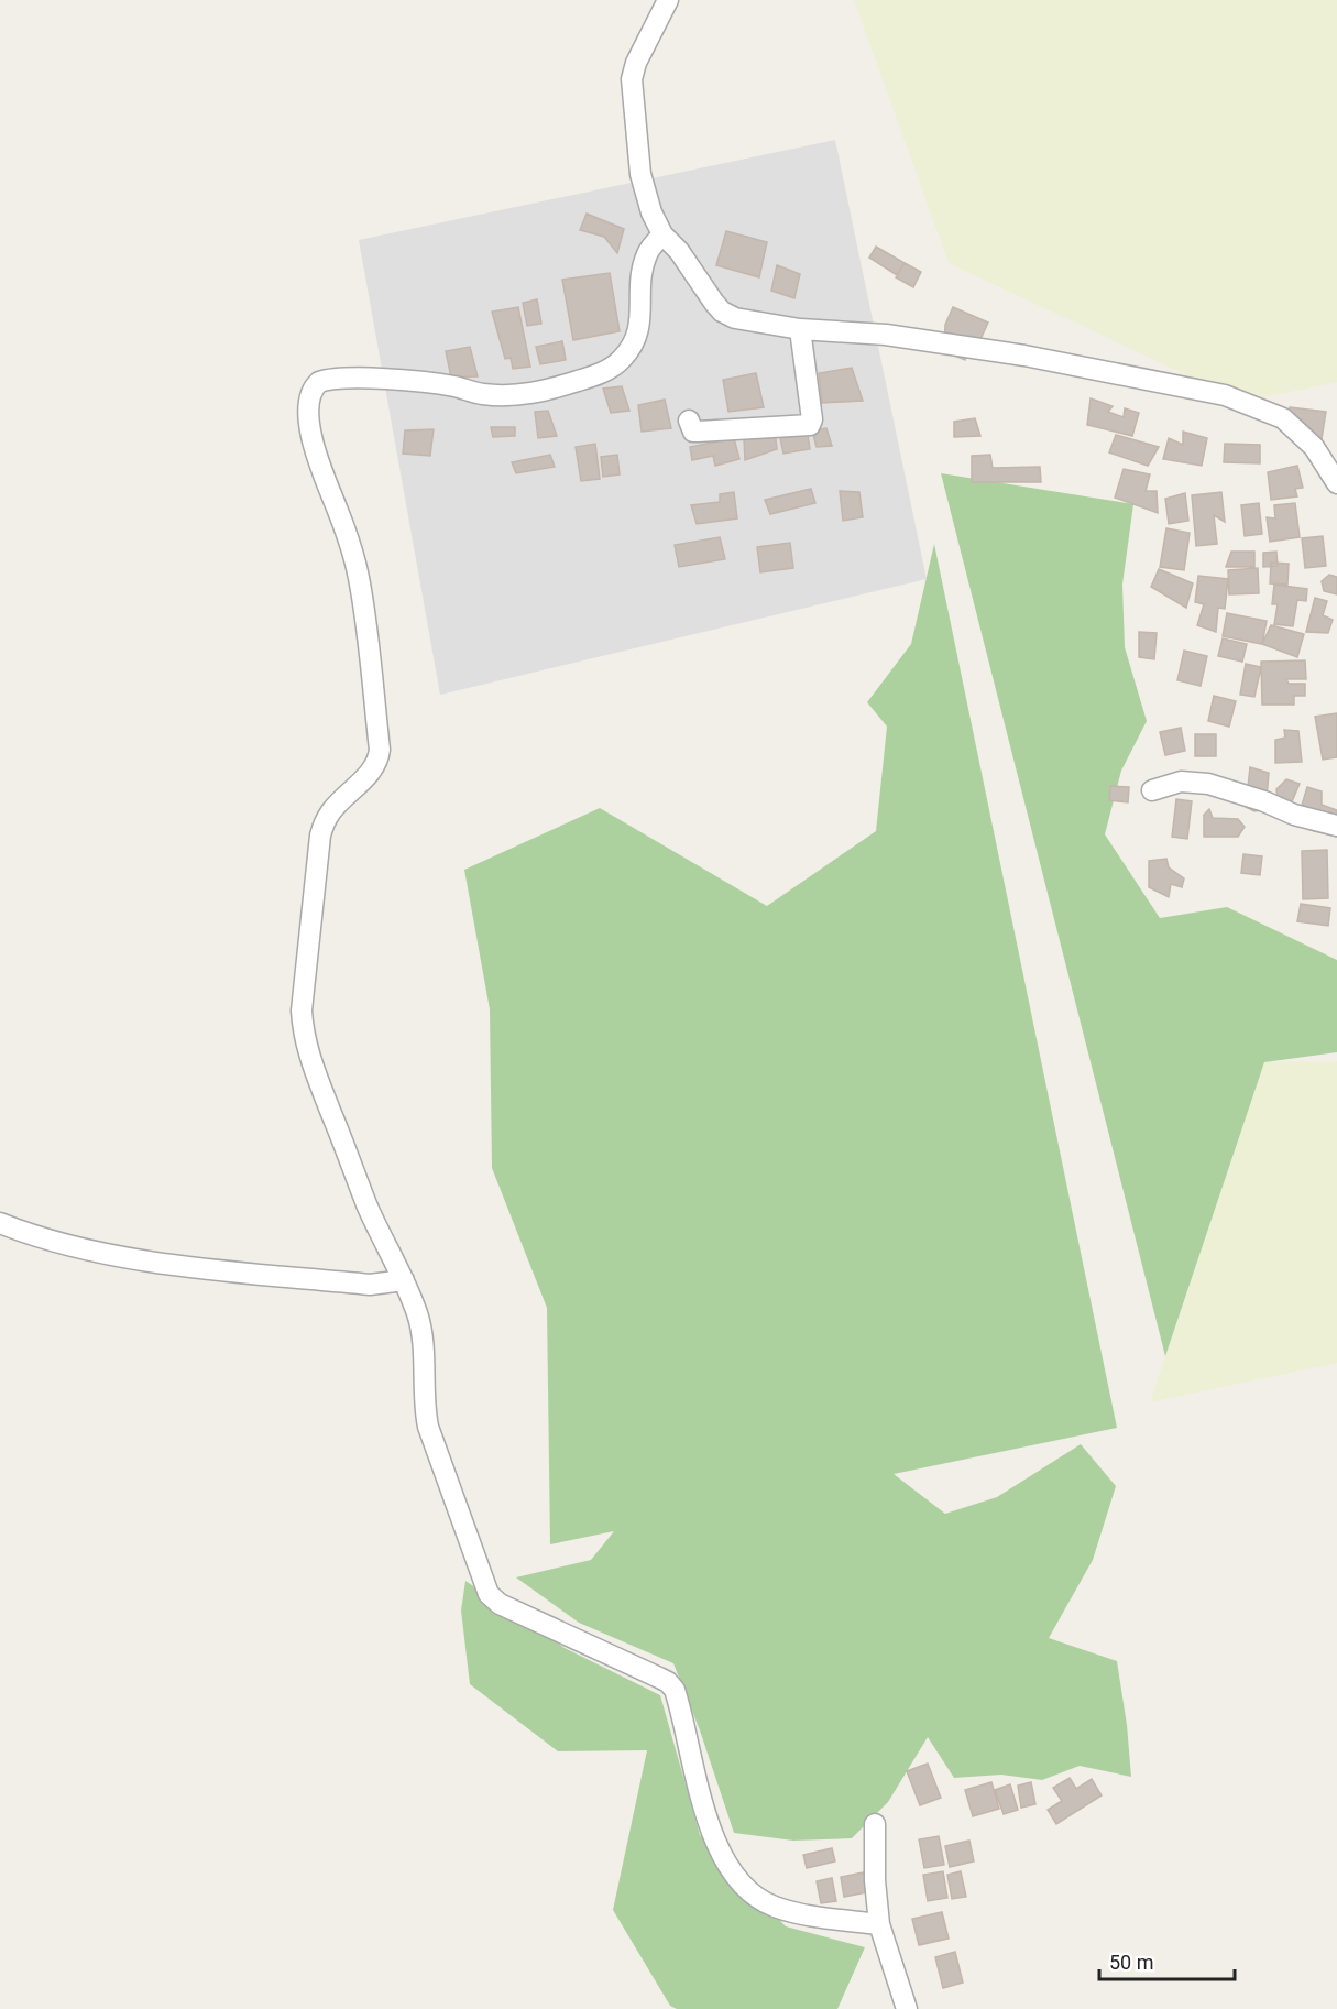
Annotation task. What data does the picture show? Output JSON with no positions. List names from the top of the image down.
{
  "scale_bar": "50 m"
}
